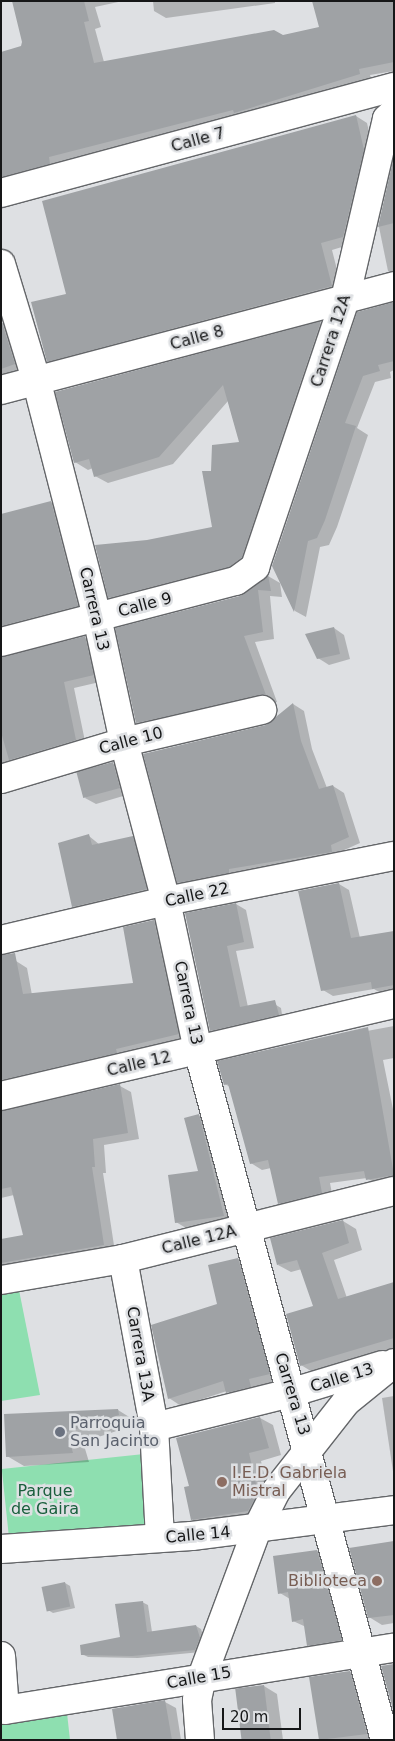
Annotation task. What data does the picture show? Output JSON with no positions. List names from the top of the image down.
{
  "streets": {
    "street": [
      "Calle 7",
      "Calle 8",
      "Carrera 12A",
      "Calle 9",
      "Carrera 13",
      "Calle 10",
      "Calle 22",
      "Calle 12",
      "Calle 12A",
      "Carrera 13A",
      "Calle 13",
      "Calle 14",
      "Calle 15"
    ]
  },
  "crossings": [
    ["Calle 8", "Carrera 12A"],
    ["Calle 8", "Carrera 13"],
    ["Carrera 12A", "Calle 9"],
    ["Calle 9", "Carrera 13"],
    ["Carrera 13", "Calle 10"],
    ["Carrera 13", "Calle 22"],
    ["Carrera 13", "Calle 12"],
    ["Carrera 13", "Calle 12A"],
    ["Carrera 13", "Calle 13"],
    ["Carrera 13", "Calle 14"],
    ["Carrera 13", "Calle 15"],
    ["Calle 12A", "Carrera 13A"],
    ["Carrera 13A", "Calle 13"],
    ["Carrera 13A", "Calle 14"]
  ],
  "parks": ["Parque de Gaira"],
  "places": ["Parroquia San Jacinto", "I.E.D. Gabriela Mistral", "Biblioteca"],
  "scale_bar": "20 m"
}
